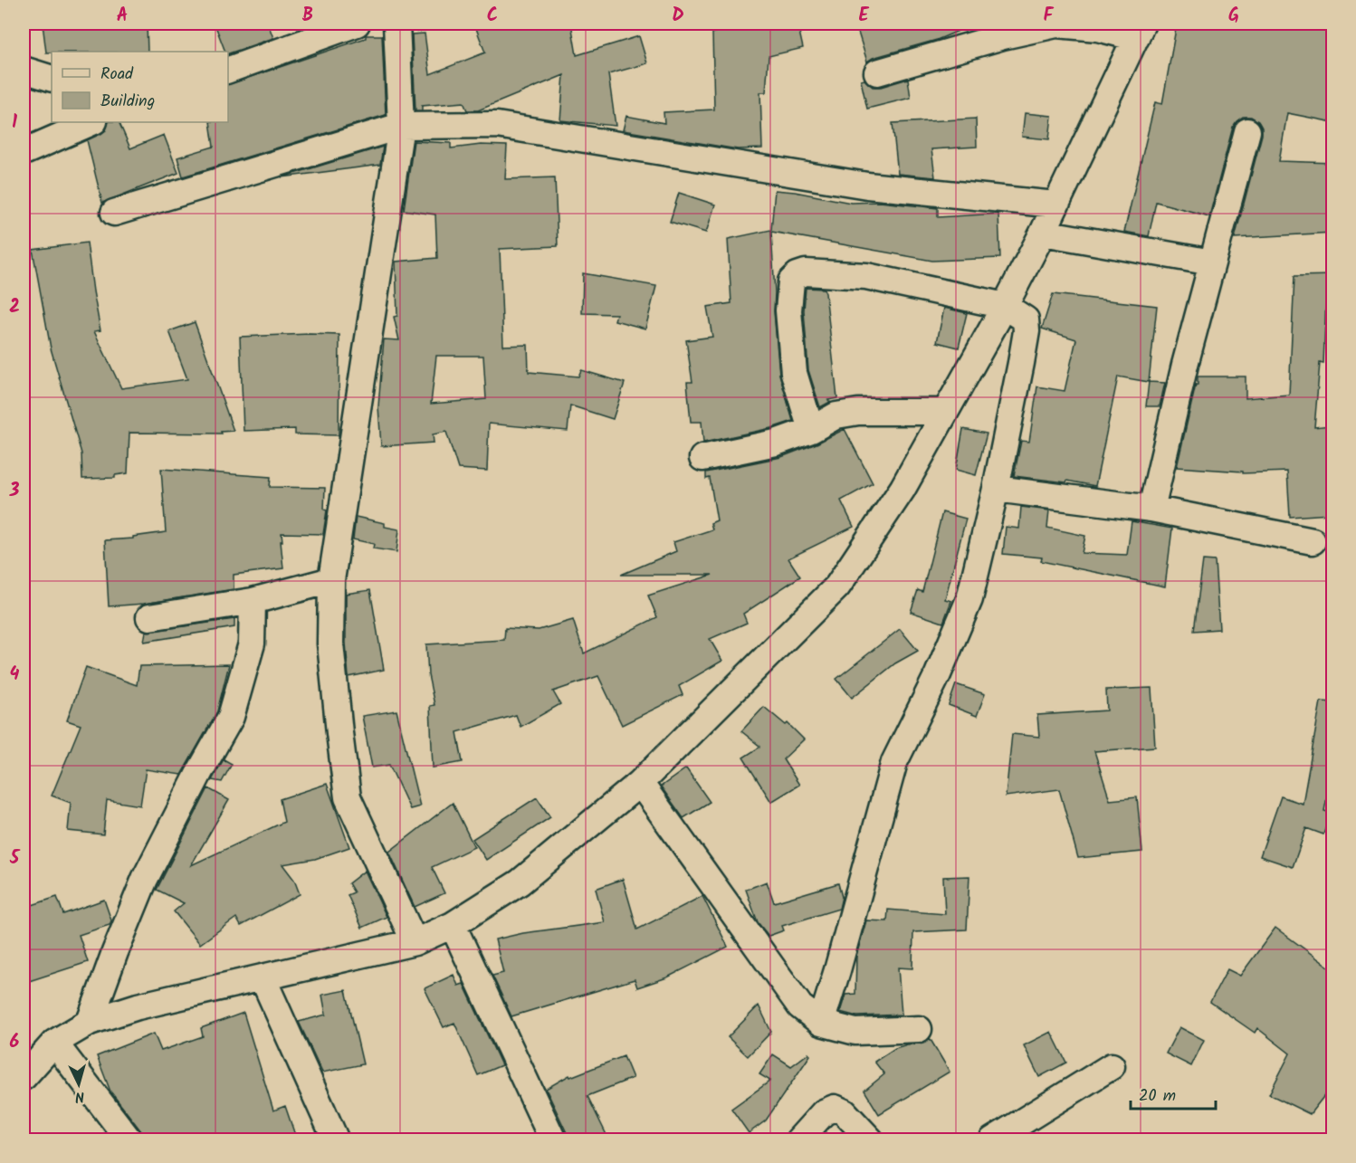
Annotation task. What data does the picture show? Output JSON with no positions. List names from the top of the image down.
{
  "legend": ["Road", "Building"],
  "scale_bar": "20 m",
  "north": "bottom",
  "grid": {
    "columns": [
      "A",
      "B",
      "C",
      "D",
      "E",
      "F",
      "G"
    ],
    "rows": [
      "1",
      "2",
      "3",
      "4",
      "5",
      "6"
    ]
  }
}
